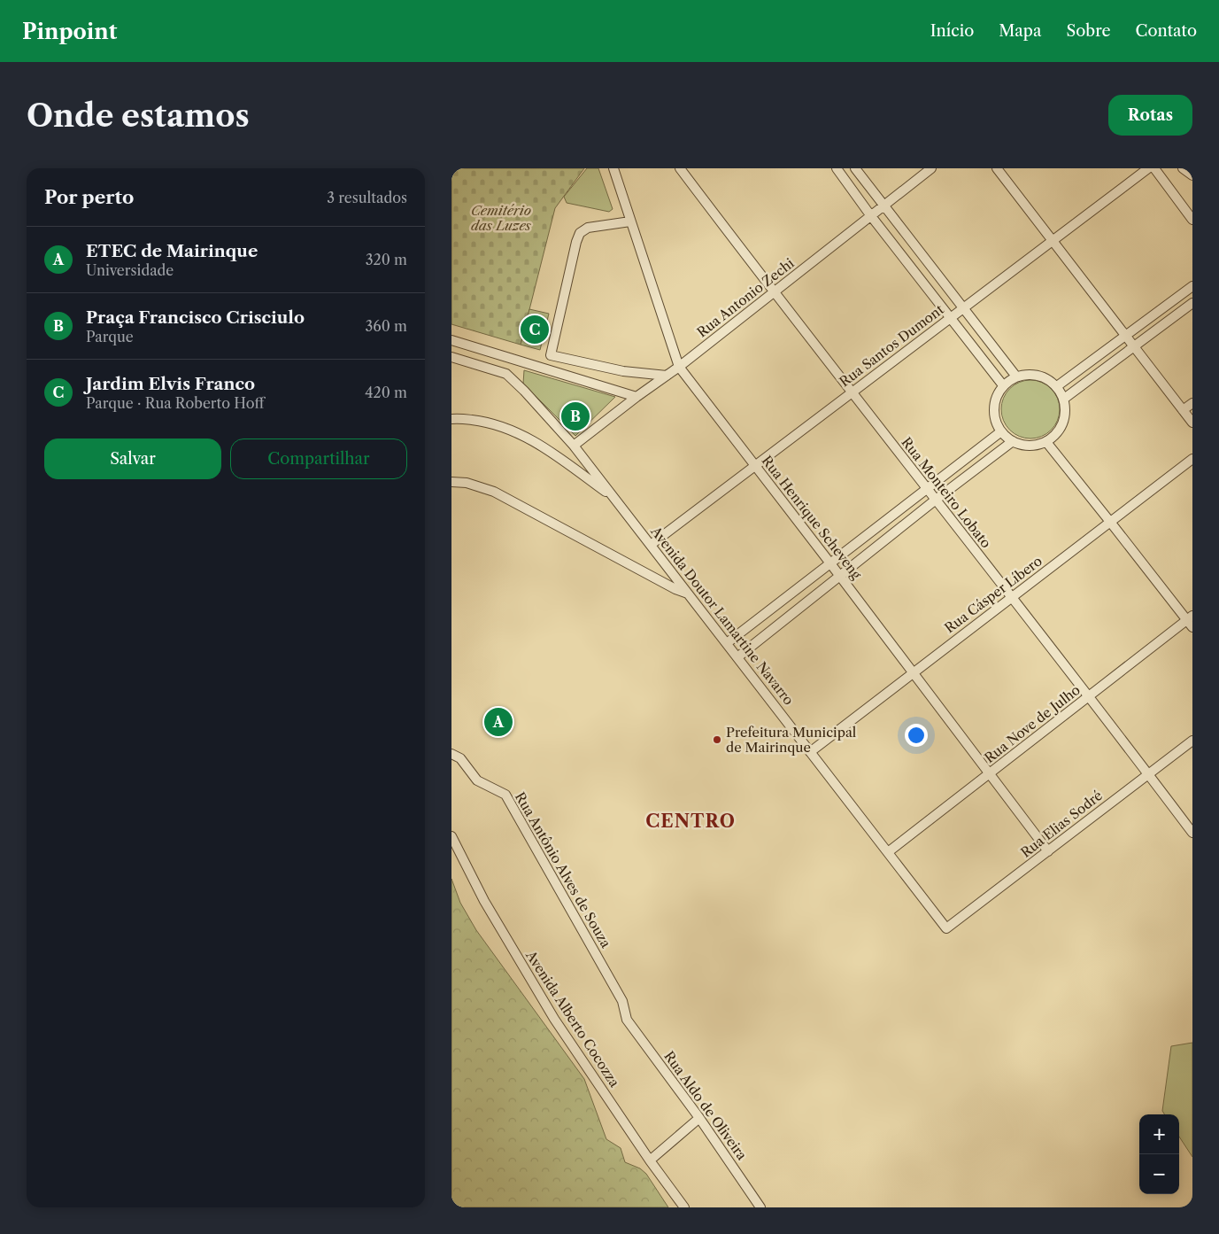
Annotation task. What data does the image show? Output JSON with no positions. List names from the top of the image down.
{
  "streets": {
    "street": [
      "Rua Antonio Zechi",
      "Rua Santos Dumont",
      "Rua Monteiro Lobato",
      "Rua Henrique Scheveng",
      "Rua Cásper Líbero",
      "Avenida Doutor Lamartine Navarro",
      "Rua Nove de Julho",
      "Rua Elias Sodré",
      "Rua Antônio Alves de Souza",
      "Avenida Alberto Cocozza",
      "Rua Aldo de Oliveira"
    ]
  },
  "crossings": [
    ["Rua Antonio Zechi", "Rua Monteiro Lobato"],
    ["Rua Antonio Zechi", "Rua Henrique Scheveng"],
    ["Rua Antonio Zechi", "Avenida Doutor Lamartine Navarro"],
    ["Rua Santos Dumont", "Rua Monteiro Lobato"],
    ["Rua Santos Dumont", "Rua Henrique Scheveng"],
    ["Rua Santos Dumont", "Avenida Doutor Lamartine Navarro"],
    ["Rua Monteiro Lobato", "Rua Cásper Líbero"],
    ["Rua Monteiro Lobato", "Rua Nove de Julho"],
    ["Rua Monteiro Lobato", "Rua Elias Sodré"],
    ["Rua Henrique Scheveng", "Rua Cásper Líbero"],
    ["Rua Henrique Scheveng", "Rua Nove de Julho"],
    ["Rua Henrique Scheveng", "Rua Elias Sodré"],
    ["Rua Cásper Líbero", "Avenida Doutor Lamartine Navarro"],
    ["Avenida Doutor Lamartine Navarro", "Rua Nove de Julho"],
    ["Avenida Doutor Lamartine Navarro", "Rua Elias Sodré"],
    ["Rua Antônio Alves de Souza", "Rua Aldo de Oliveira"]
  ],
  "districts": ["CENTRO"],
  "parks": ["Cemitério das Luzes"],
  "places": ["Prefeitura Municipal de Mairinque"],
  "page": {
    "header": "Pinpoint",
    "nav": [
      "Início",
      "Mapa",
      "Sobre",
      "Contato"
    ],
    "buttons": [
      "Rotas",
      ["Salvar", "Compartilhar"]
    ],
    "title": "Onde estamos",
    "heading": ["Por perto", "3 resultados"],
    "list": [
      {
        "mark": "A",
        "name": "ETEC de Mairinque",
        "note": "Universidade",
        "value": "320 m"
      },
      {
        "mark": "B",
        "name": "Praça Francisco Crisciulo",
        "note": "Parque",
        "value": "360 m"
      },
      {
        "mark": "C",
        "name": "Jardim Elvis Franco",
        "note": "Parque · Rua Roberto Hoff",
        "value": "420 m"
      }
    ],
    "pins": ["C", "B", "A"],
    "map_buttons": ["+", "−"]
  }
}
